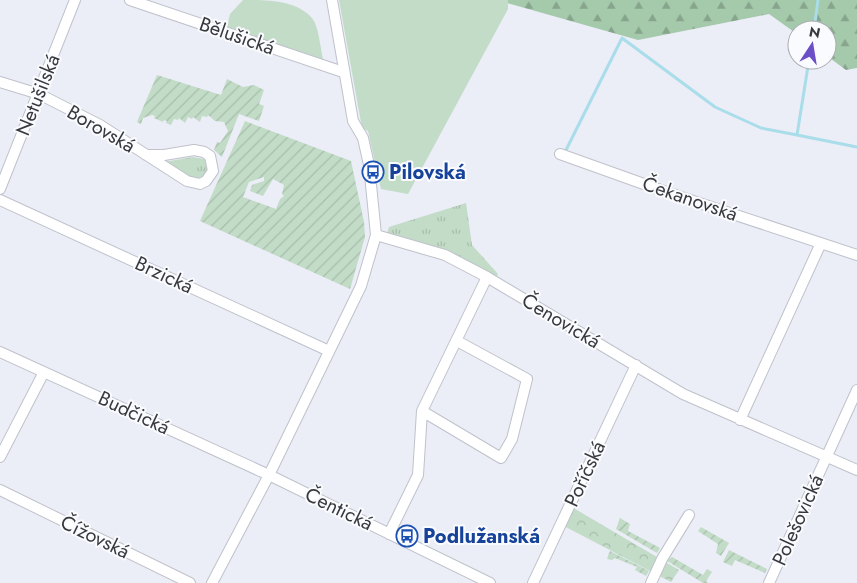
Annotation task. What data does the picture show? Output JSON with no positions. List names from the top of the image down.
{
  "streets": {
    "street": [
      "Bělušická",
      "Netušilská",
      "Borovská",
      "Čekanovská",
      "Brzická",
      "Čenovická",
      "Budčická",
      "Poříčská",
      "Čentická",
      "Polešovická",
      "Čížovská"
    ]
  },
  "crossings": [
    ["Netušilská", "Borovská"],
    ["Čenovická", "Poříčská"],
    ["Čenovická", "Polešovická"],
    ["Budčická", "Čentická"]
  ],
  "places": {
    "bus stop": ["Pilovská", "Podlužanská"]
  },
  "north": "top"
}
